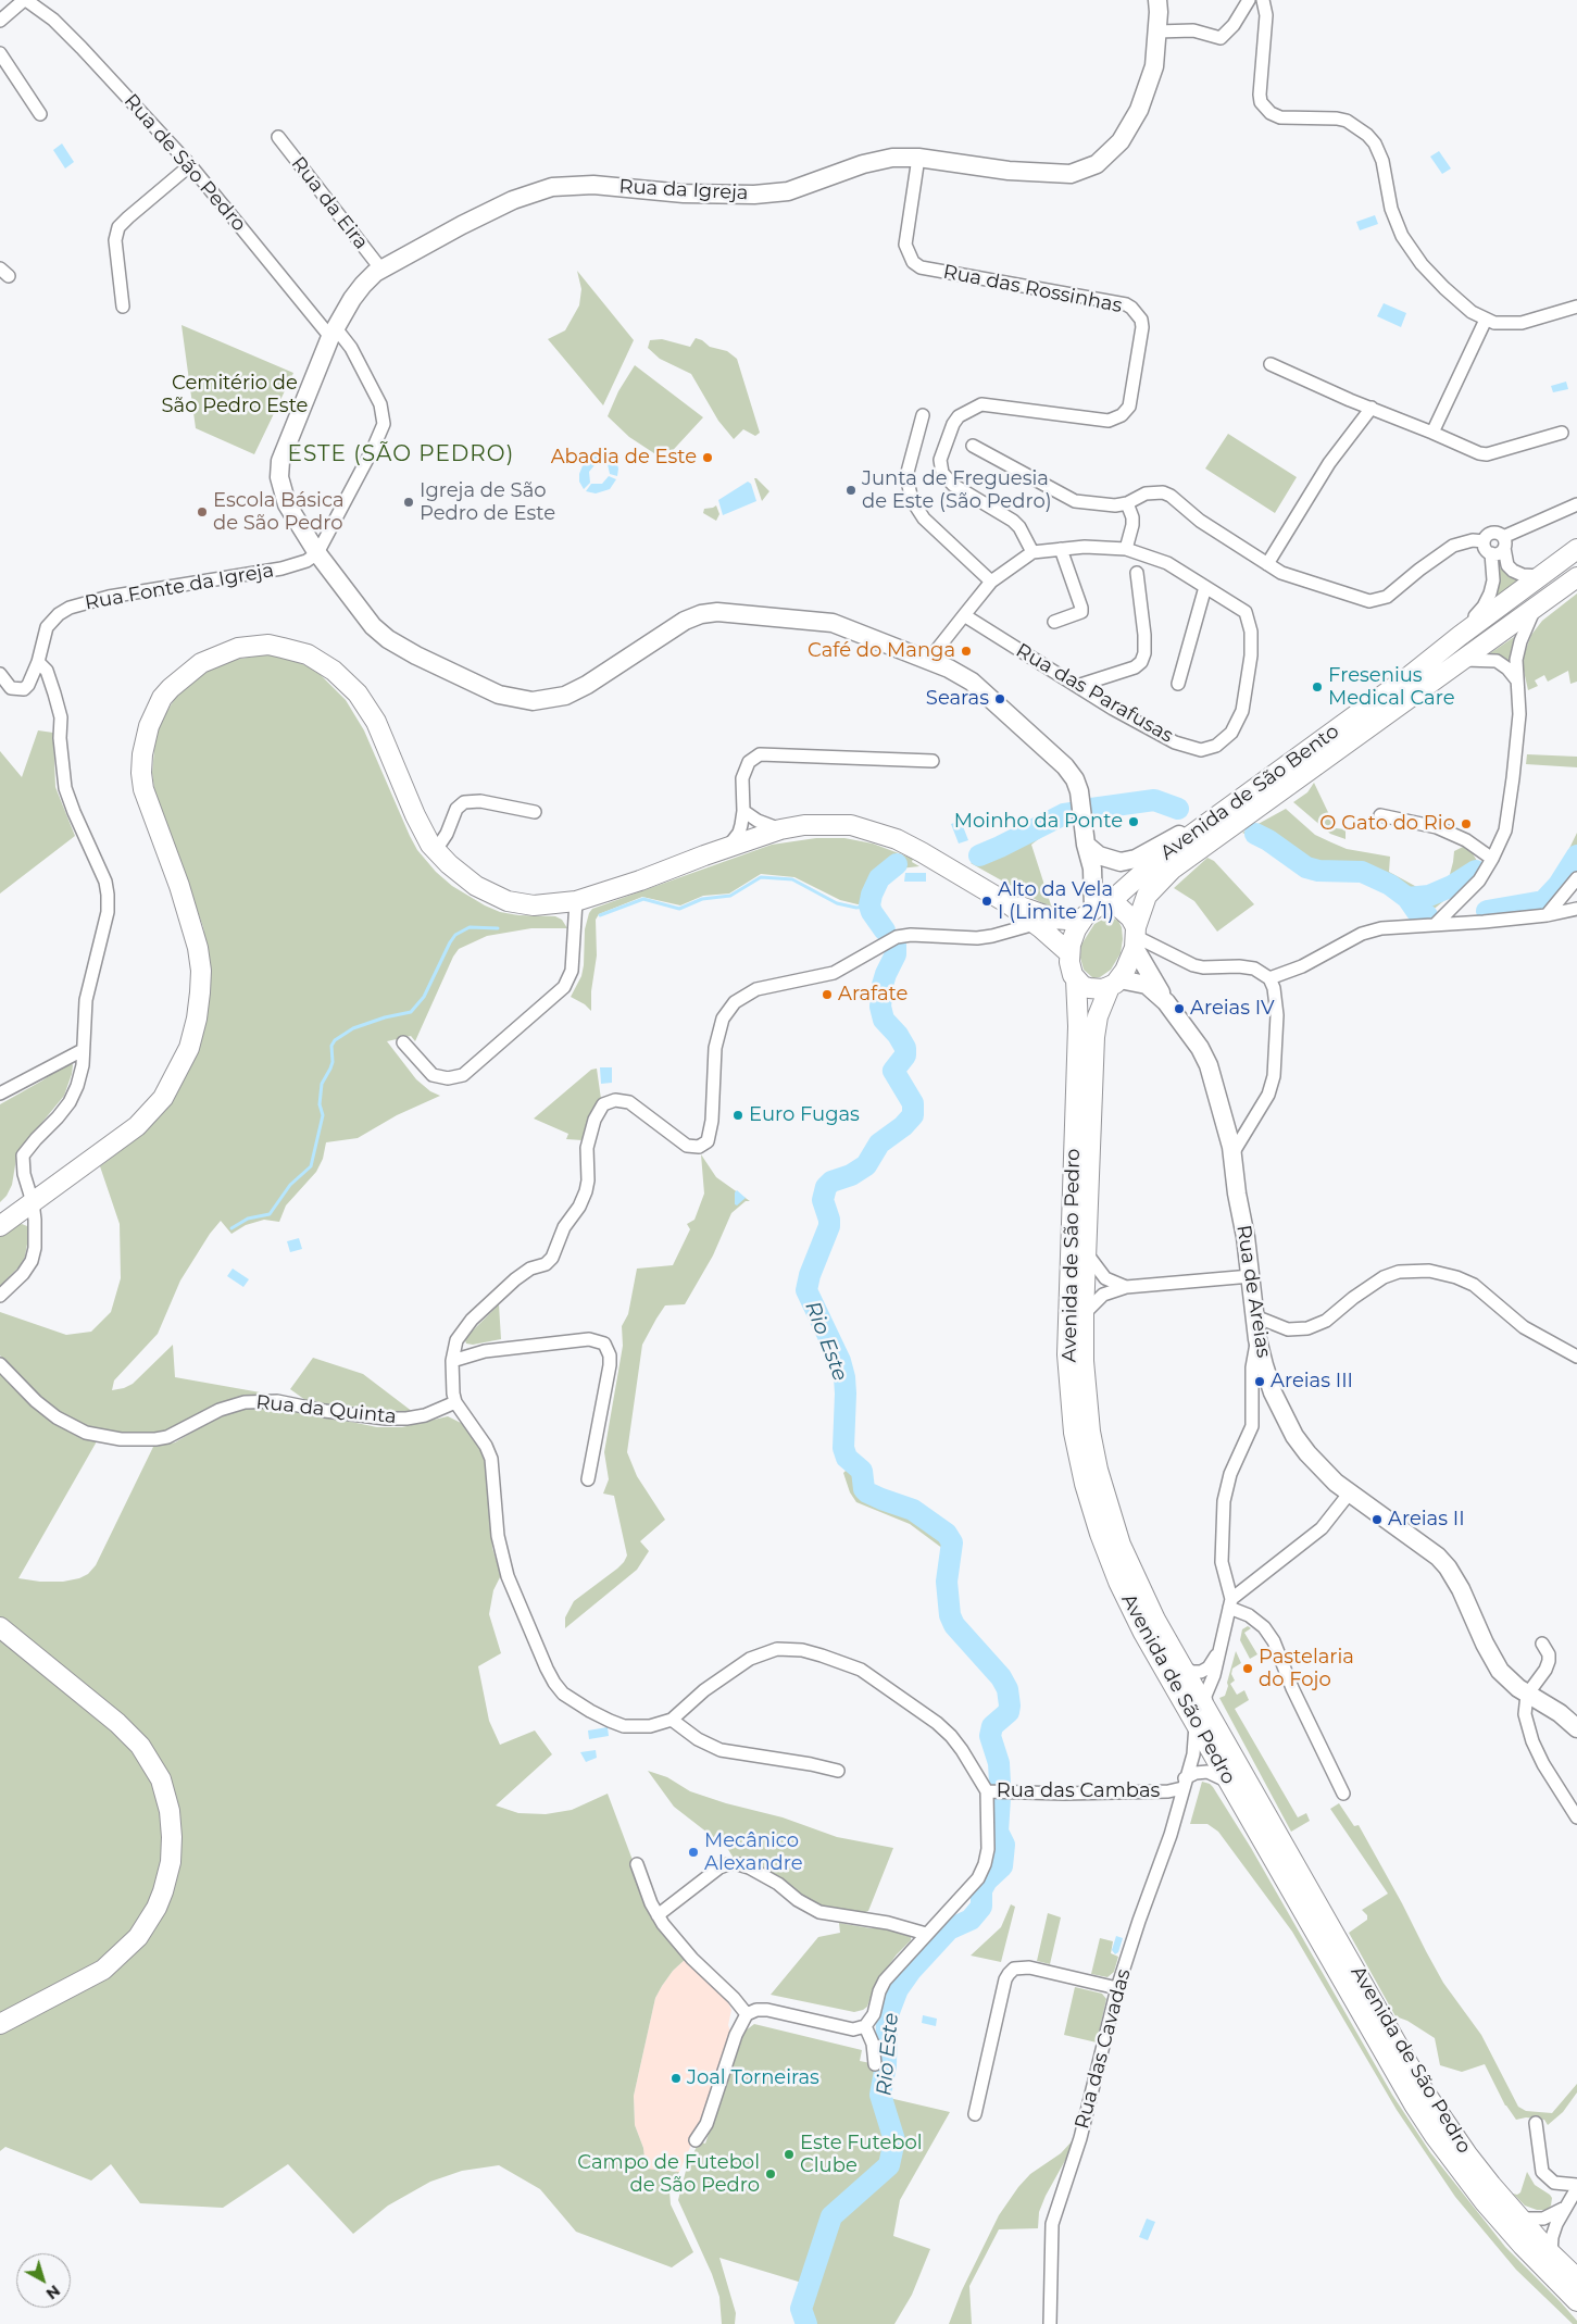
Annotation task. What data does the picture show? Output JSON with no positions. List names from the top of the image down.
{
  "streets": {
    "main road": ["Avenida de São Bento", "Avenida de São Pedro"],
    "street": [
      "Rua de São Pedro",
      "Rua da Igreja",
      "Rua da Eira",
      "Rua das Rossinhas",
      "Rua Fonte da Igreja",
      "Rua das Parafusas",
      "Rua de Areias",
      "Rua da Quinta",
      "Rua das Cambas",
      "Rua das Cavadas"
    ]
  },
  "crossings": [
    ["Rua de São Pedro", "Rua da Igreja"],
    ["Rua de São Pedro", "Rua Fonte da Igreja"],
    ["Rua da Igreja", "Rua da Eira"],
    ["Rua da Igreja", "Rua das Rossinhas"],
    ["Rua da Igreja", "Rua Fonte da Igreja"],
    ["Rua da Igreja", "Avenida de São Bento"],
    ["Rua da Igreja", "Avenida de São Pedro"],
    ["Rua da Igreja", "Rua de Areias"],
    ["Rua das Rossinhas", "Rua das Parafusas"],
    ["Avenida de São Bento", "Avenida de São Pedro"],
    ["Avenida de São Bento", "Rua de Areias"],
    ["Avenida de São Pedro", "Rua de Areias"],
    ["Avenida de São Pedro", "Rua das Cambas"],
    ["Avenida de São Pedro", "Rua das Cavadas"],
    ["Rua da Quinta", "Rua das Cambas"],
    ["Rua das Cambas", "Rua das Cavadas"]
  ],
  "districts": ["ESTE (SÃO PEDRO)"],
  "water": ["Rio Este"],
  "parks": ["Cemitério de São Pedro Este"],
  "places": [
    "Abadia de Este",
    "Junta de Freguesia de Este (São Pedro)",
    "Igreja de São Pedro de Este",
    "Escola Básica de São Pedro",
    "Café do Manga",
    "Fresenius Medical Care",
    "Searas",
    "Moinho da Ponte",
    "O Gato do Rio",
    "Alto da Vela I (Limite 2/1)",
    "Arafate",
    "Areias IV",
    "Euro Fugas",
    "Areias III",
    "Areias II",
    "Pastelaria do Fojo",
    "Mecânico Alexandre",
    "Joal Torneiras",
    "Este Futebol Clube",
    "Campo de Futebol de São Pedro"
  ],
  "north": "bottom right"
}
